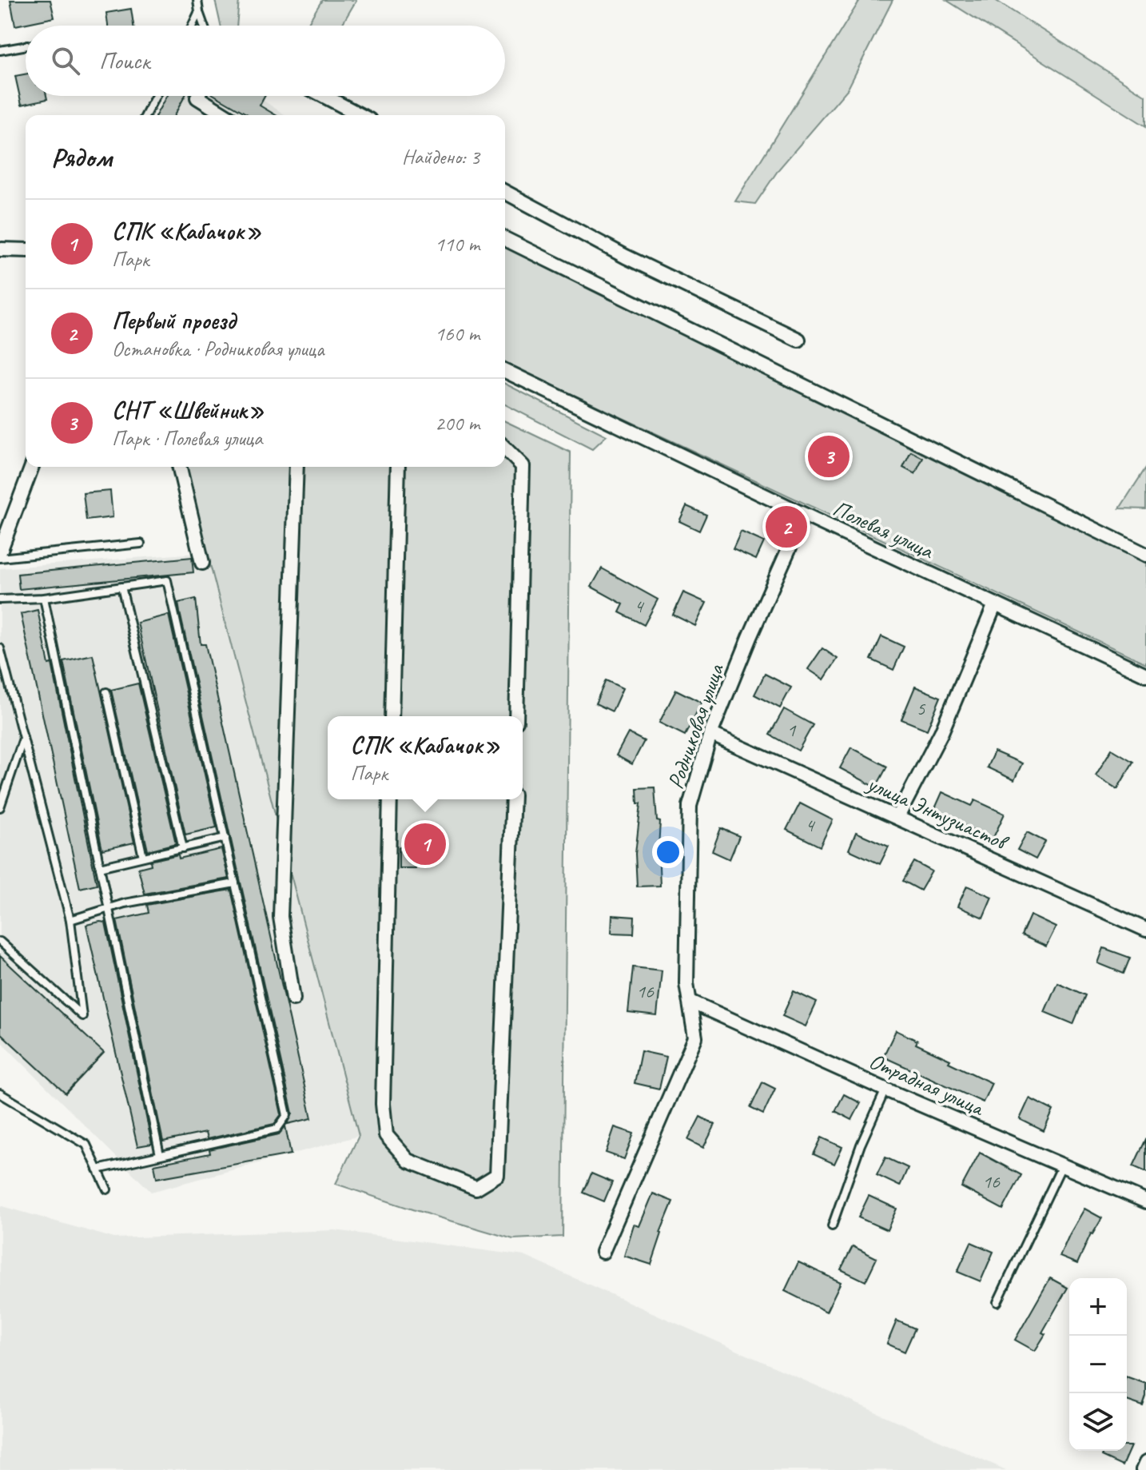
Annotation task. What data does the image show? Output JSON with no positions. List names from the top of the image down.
{
  "streets": {
    "street": [
      "Полевая улица",
      "Родниковая улица",
      "улица Энтузиастов",
      "Отрадная улица"
    ]
  },
  "crossings": [
    ["Полевая улица", "Родниковая улица"],
    ["Родниковая улица", "улица Энтузиастов"],
    ["Родниковая улица", "Отрадная улица"]
  ],
  "house_numbers": [
    "4",
    "5",
    "1",
    "4",
    "16",
    "16"
  ],
  "page": {
    "search": "Поиск",
    "heading": ["Рядом", "Найдено: 3"],
    "list": [
      {
        "mark": "1",
        "name": "СПК «Кабачок»",
        "note": "Парк",
        "value": "110 m"
      },
      {
        "mark": "2",
        "name": "Первый проезд",
        "note": "Остановка · Родниковая улица",
        "value": "160 m"
      },
      {
        "mark": "3",
        "name": "СНТ «Швейник»",
        "note": "Парк · Полевая улица",
        "value": "200 m"
      }
    ],
    "pins": ["3", "2", "1"],
    "popup": ["СПК «Кабачок»", "Парк"],
    "map_buttons": ["+", "−"]
  }
}
